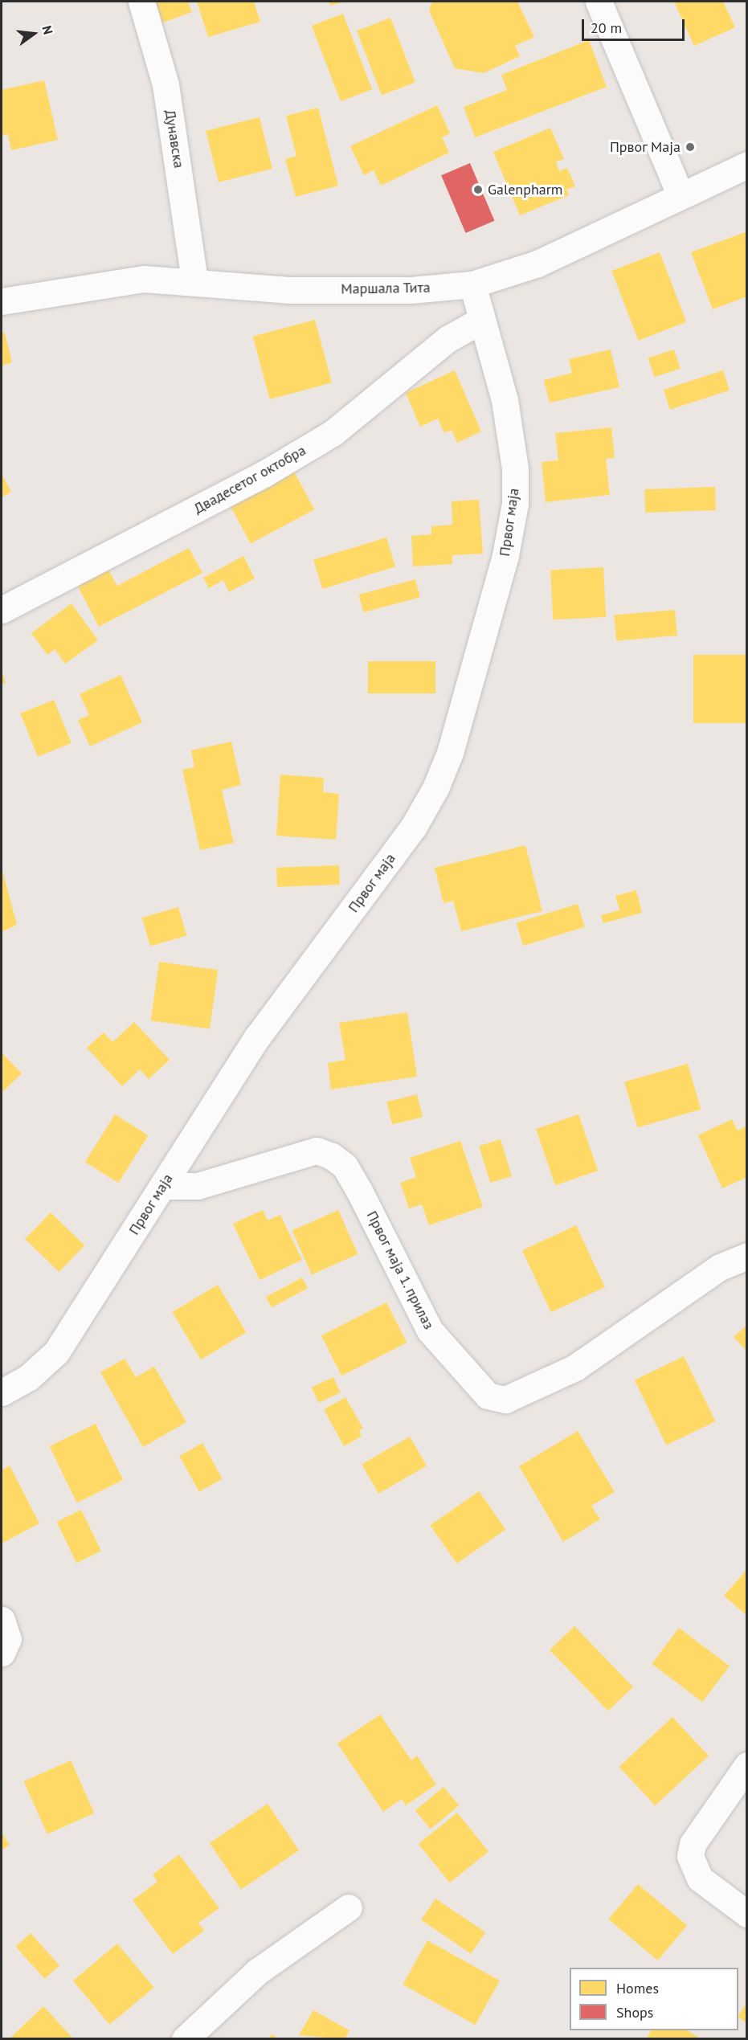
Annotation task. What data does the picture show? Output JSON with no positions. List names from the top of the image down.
{
  "streets": {
    "street": [
      "Дунавска",
      "Маршала Тита",
      "Двадесетог октобра",
      "Првог маја",
      "Првог маја 1. прилаз"
    ]
  },
  "crossings": [
    ["Дунавска", "Маршала Тита"],
    ["Маршала Тита", "Првог маја"],
    ["Двадесетог октобра", "Првог маја"],
    ["Првог маја", "Првог маја 1. прилаз"]
  ],
  "places": ["Првог Маја", "Galenpharm"],
  "legend": ["Homes", "Shops"],
  "scale_bar": "20 m",
  "north": "right"
}
